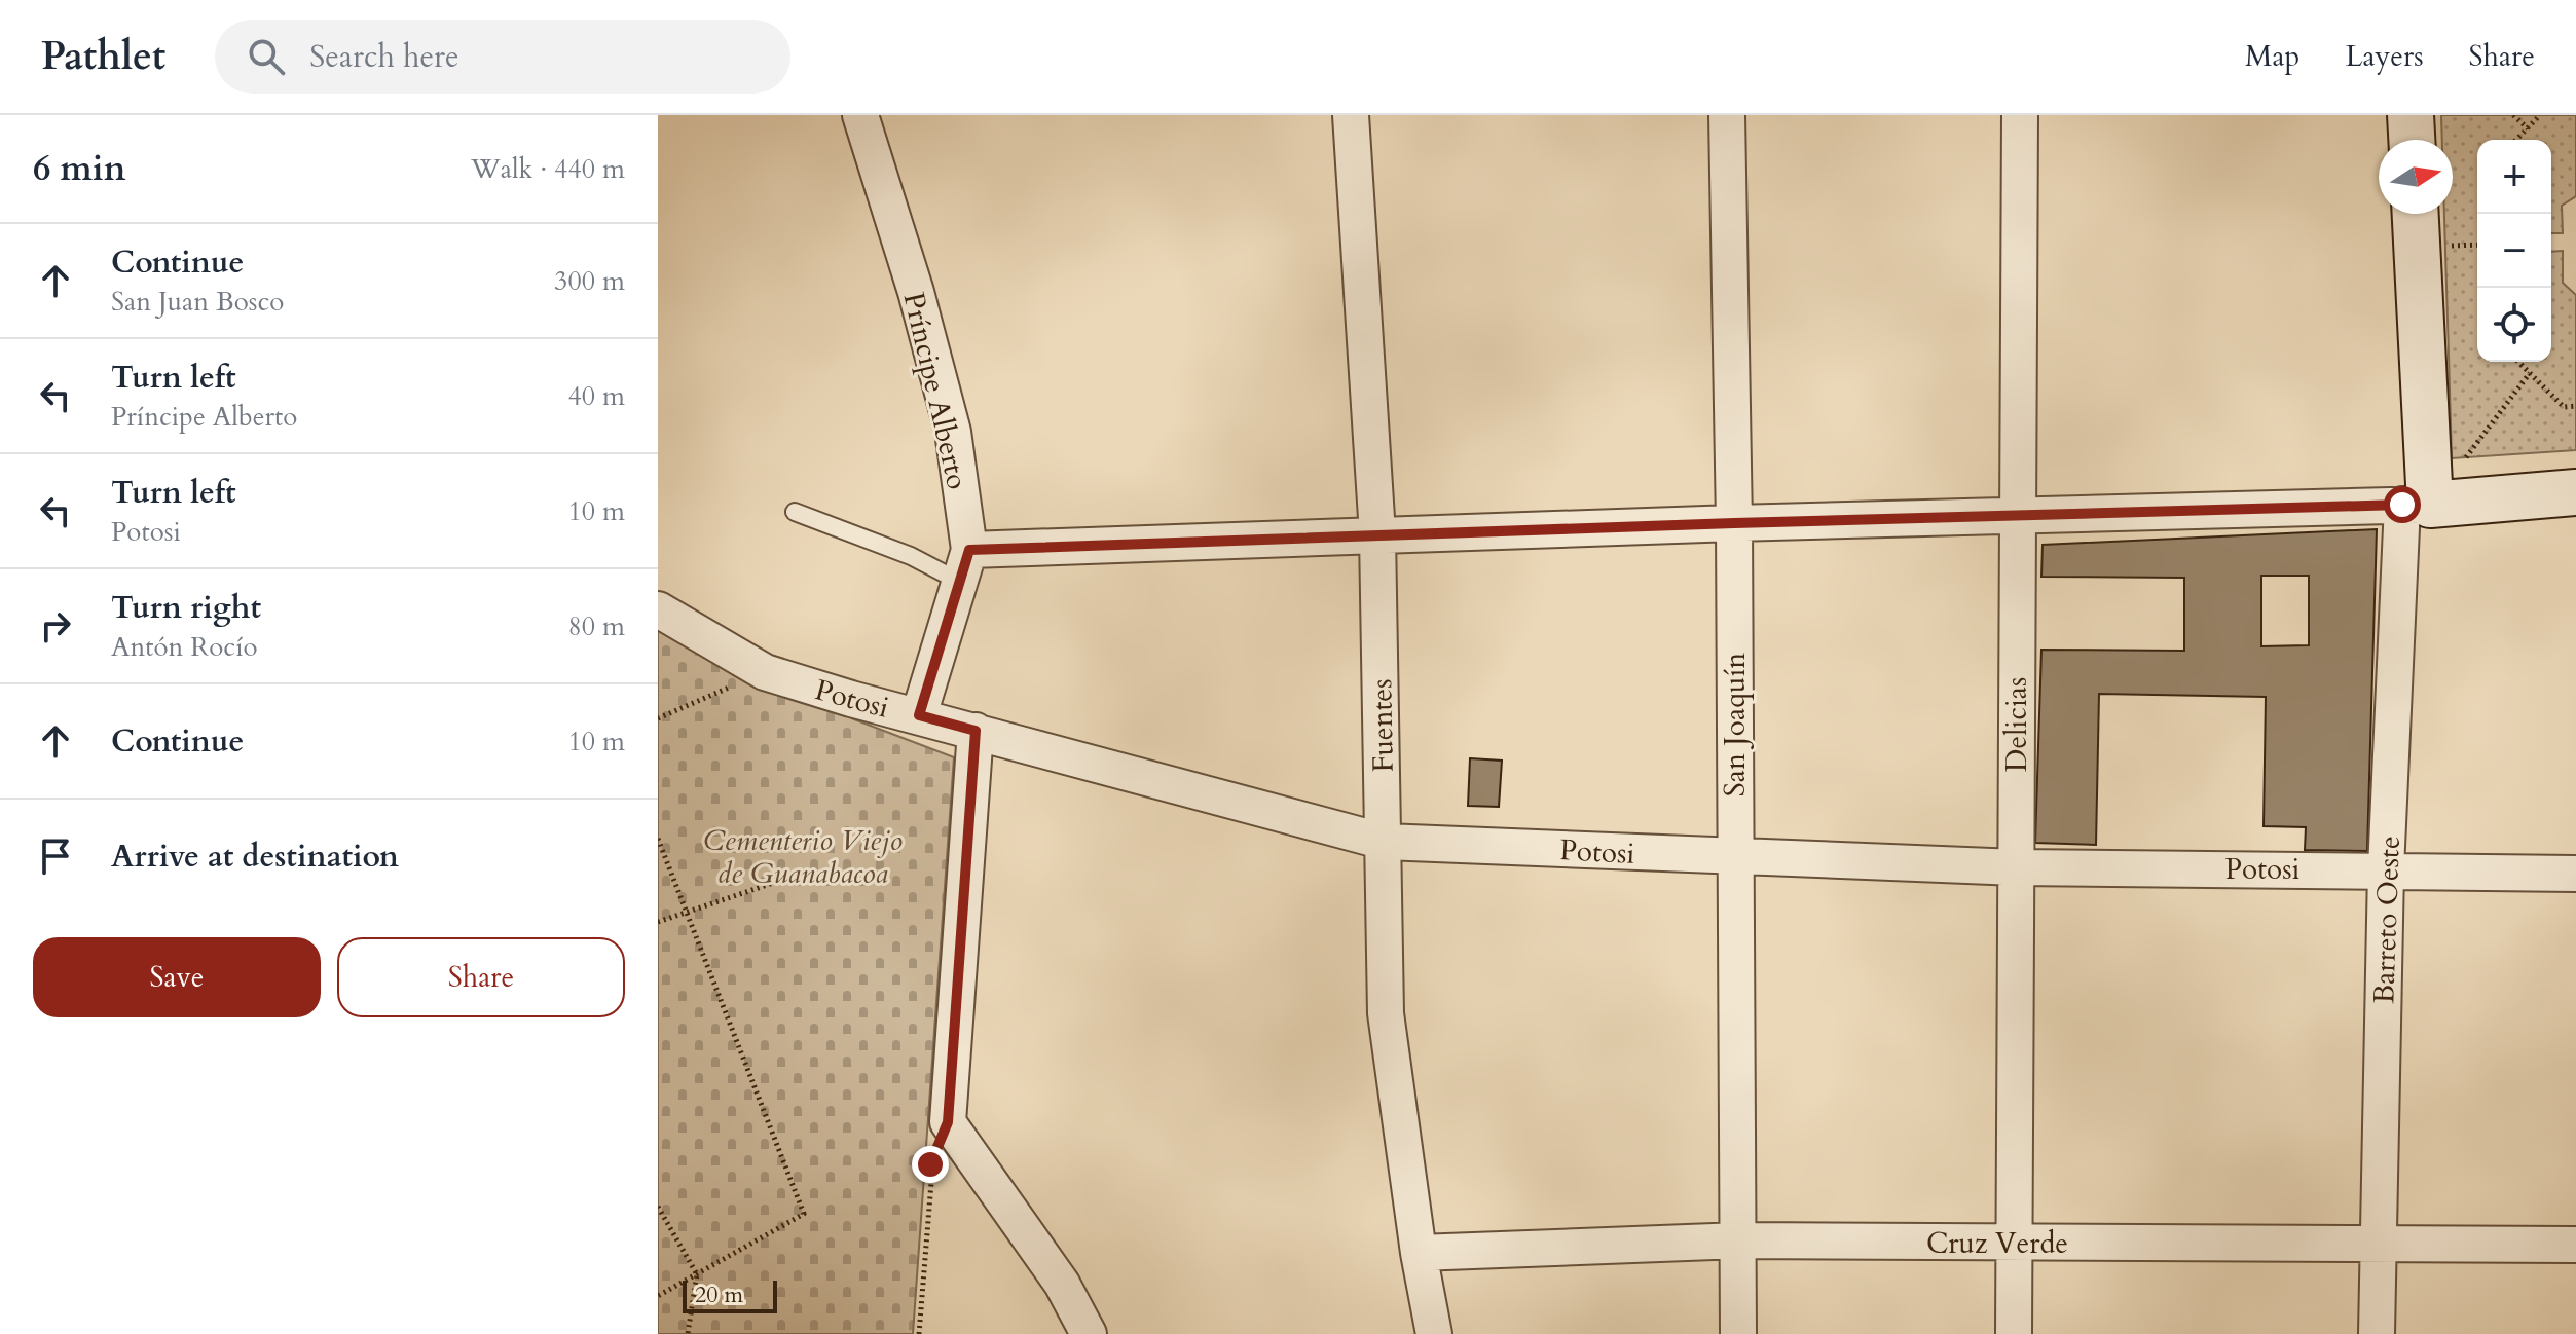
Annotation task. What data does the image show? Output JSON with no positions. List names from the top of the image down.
{
  "streets": {
    "street": [
      "Príncipe Alberto",
      "Potosi",
      "San Joaquín",
      "Delicias",
      "Fuentes",
      "Barreto Oeste",
      "Cruz Verde"
    ]
  },
  "crossings": [
    ["Príncipe Alberto", "Potosi"],
    ["Potosi", "San Joaquín"],
    ["Potosi", "Delicias"],
    ["Potosi", "Fuentes"],
    ["Potosi", "Barreto Oeste"],
    ["San Joaquín", "Cruz Verde"],
    ["Delicias", "Cruz Verde"],
    ["Fuentes", "Cruz Verde"],
    ["Barreto Oeste", "Cruz Verde"]
  ],
  "parks": ["Cementerio Viejo de Guanabacoa"],
  "scale_bar": "20 m",
  "north": "right",
  "page": {
    "header": "Pathlet",
    "search": "Search here",
    "nav": ["Map", "Layers", "Share"],
    "heading": ["6 min", "Walk · 440 m"],
    "map_buttons": ["+", "−"],
    "list": [
      ["Continue", "San Juan Bosco", "300 m"],
      ["Turn left", "Príncipe Alberto", "40 m"],
      ["Turn left", "Potosi", "10 m"],
      ["Turn right", "Antón Rocío", "80 m"],
      ["Continue", "10 m"],
      "Arrive at destination"
    ],
    "buttons": ["Save", "Share"],
    "scale": "20 m"
  }
}
